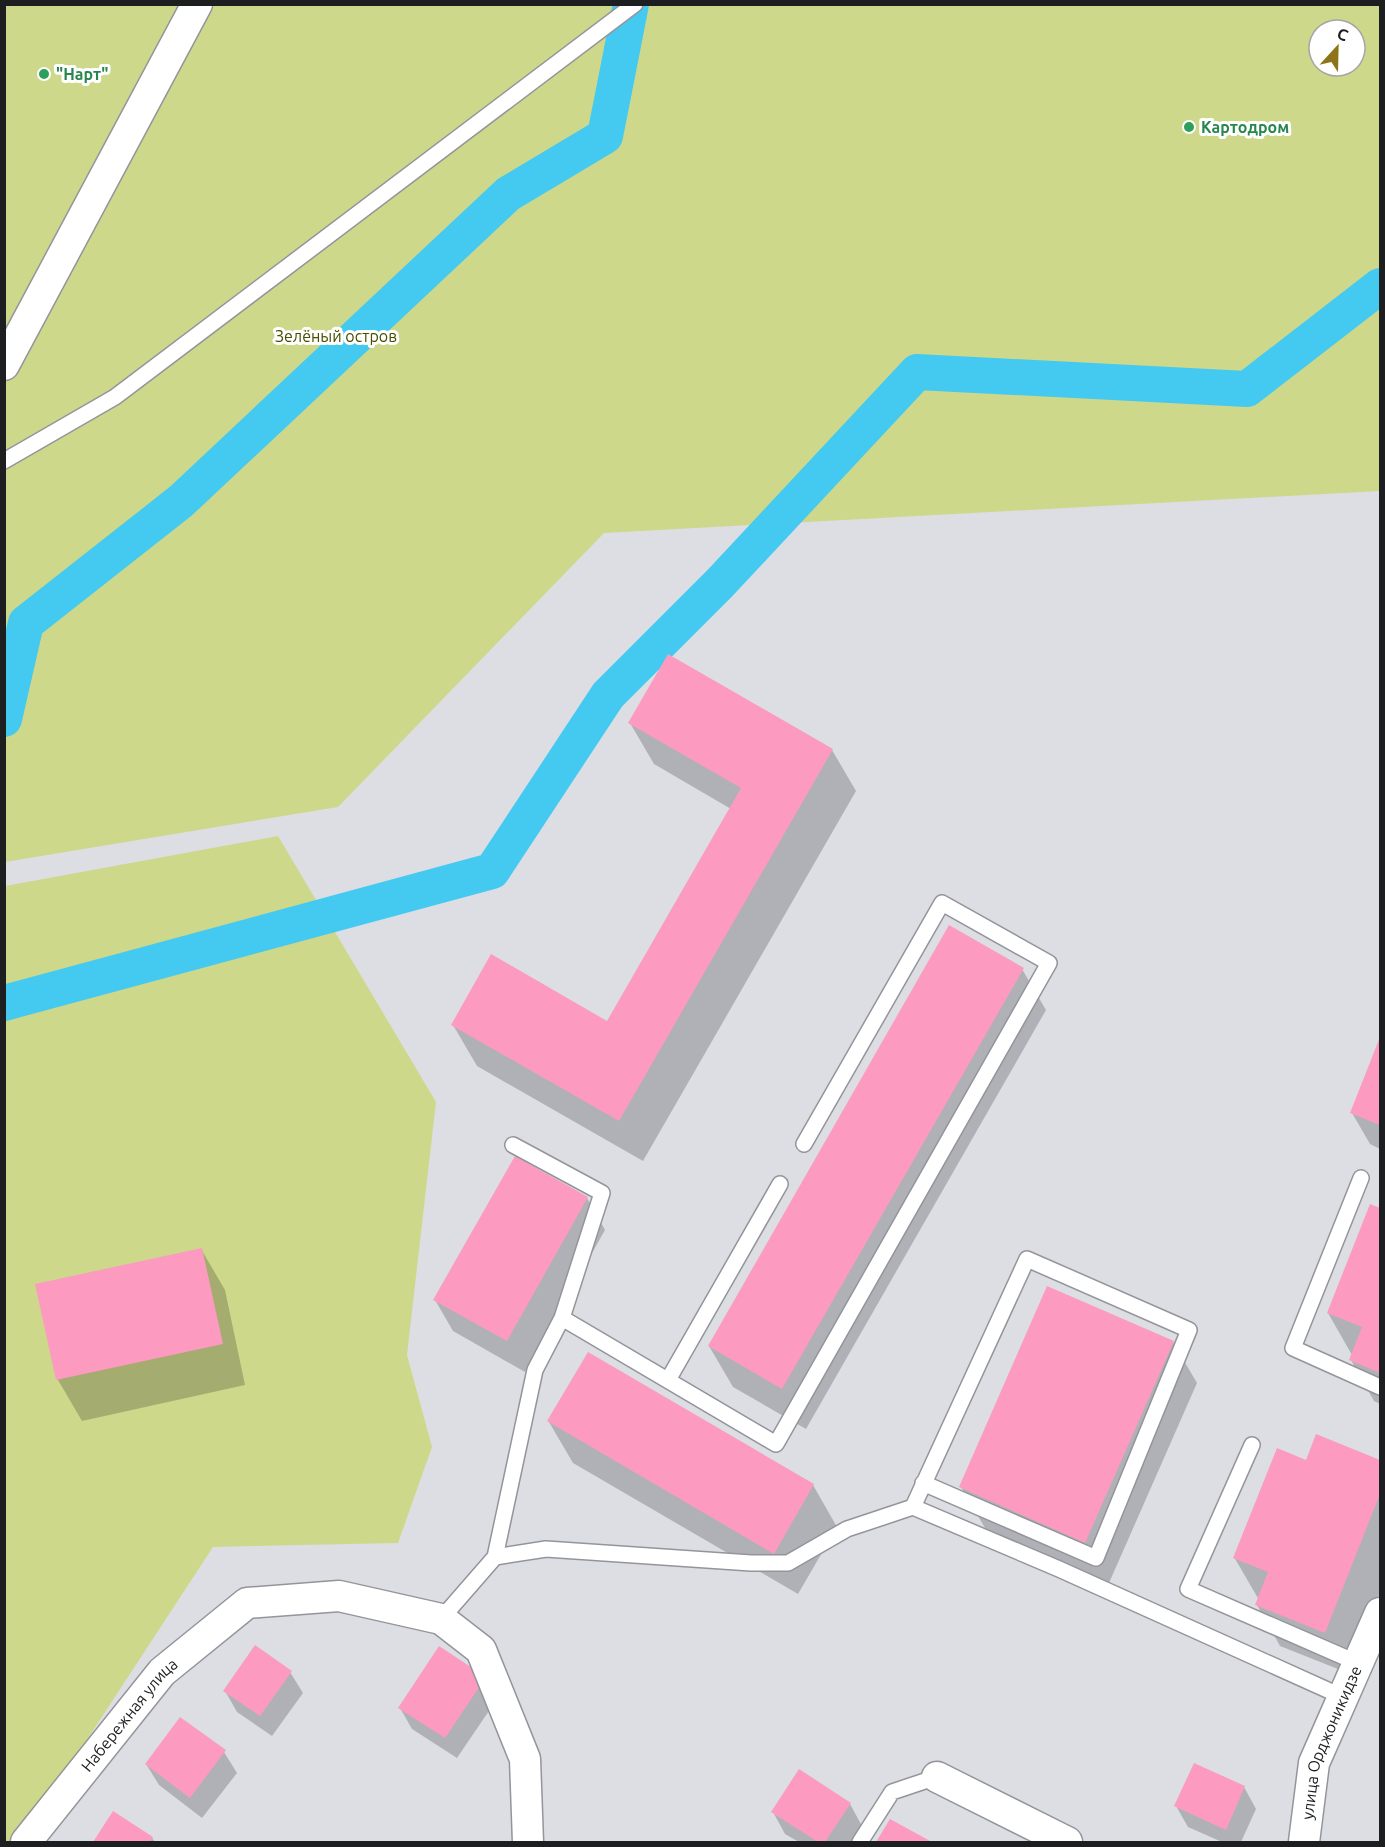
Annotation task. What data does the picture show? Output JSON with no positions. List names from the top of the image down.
{
  "streets": {
    "street": ["Набережная улица", "улица Орджоникидзе"]
  },
  "parks": ["Зелёный остров"],
  "places": ["\"Нарт\"", "Картодром"],
  "north": "top"
}
